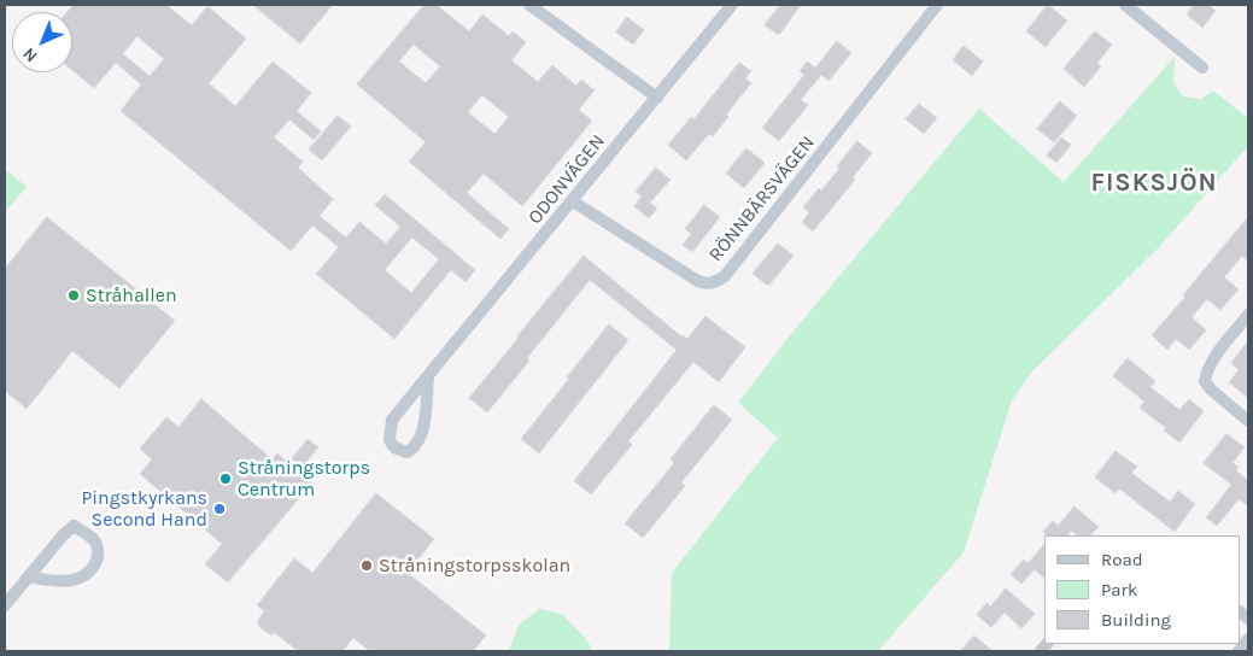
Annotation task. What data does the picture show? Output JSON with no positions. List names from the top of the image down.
{
  "streets": {
    "street": ["ODONVÄGEN", "RÖNNBÄRSVÄGEN"]
  },
  "crossings": [
    ["ODONVÄGEN", "RÖNNBÄRSVÄGEN"]
  ],
  "districts": ["FISKSJÖN"],
  "places": [
    "Stråhallen",
    "Stråningstorps Centrum",
    "Pingstkyrkans Second Hand",
    "Stråningstorpsskolan"
  ],
  "legend": ["Road", "Park", "Building"],
  "north": "bottom left"
}
